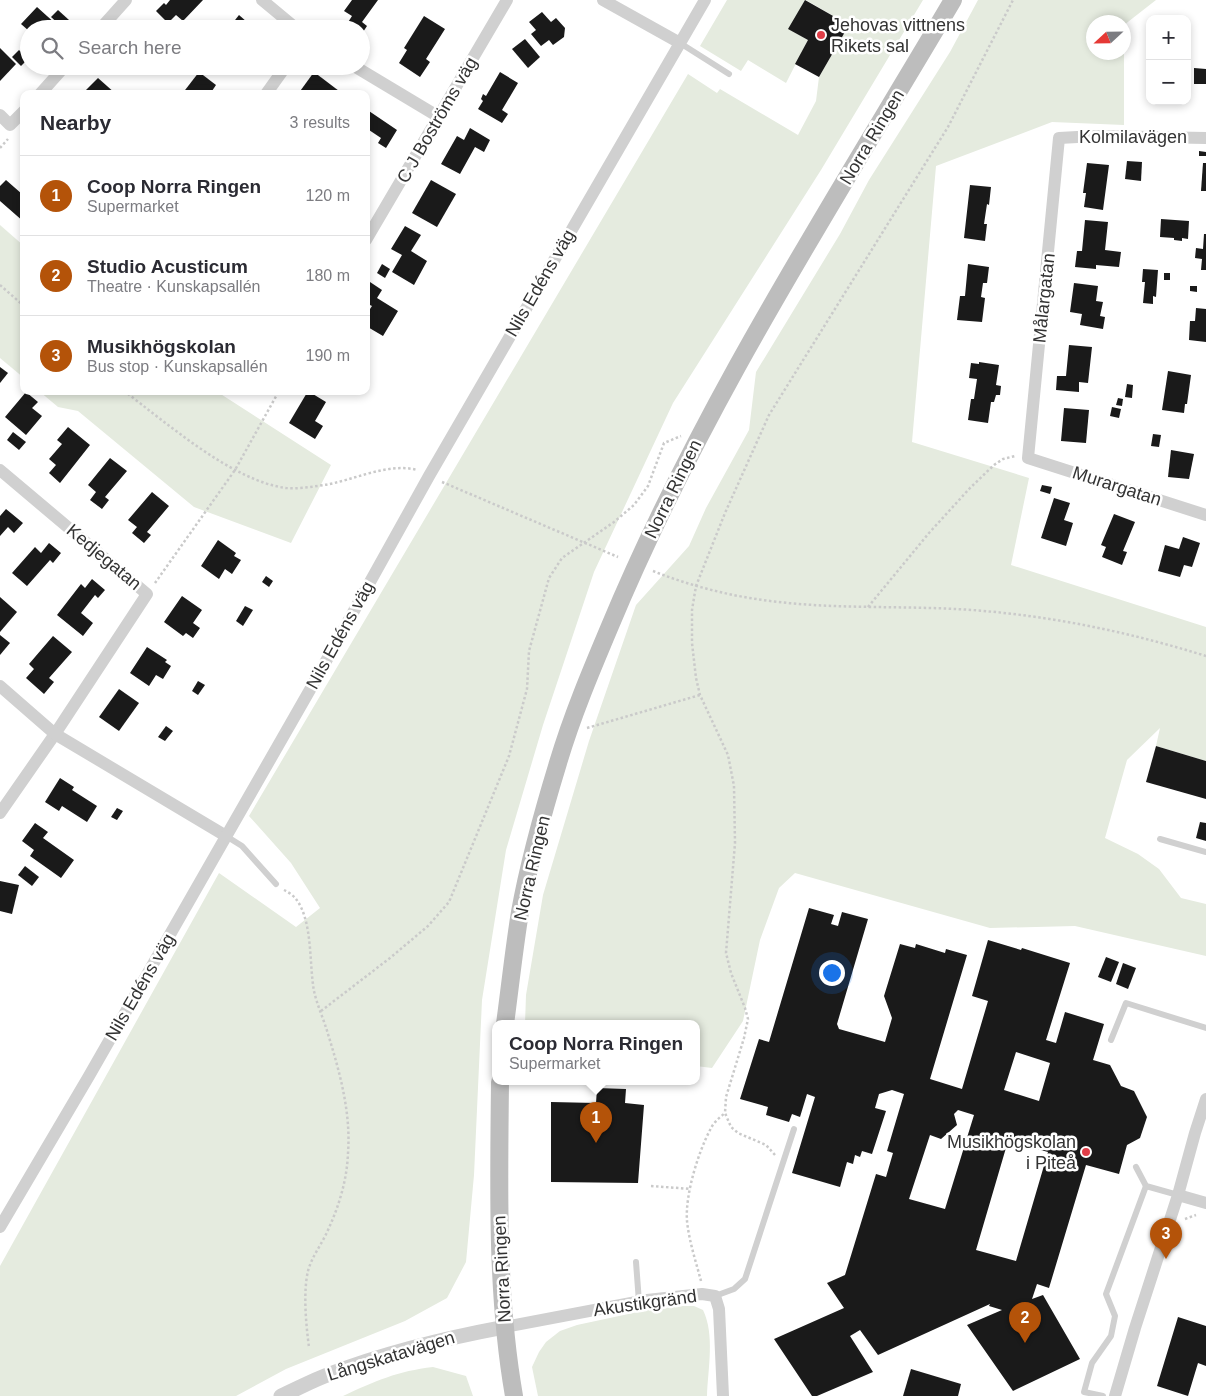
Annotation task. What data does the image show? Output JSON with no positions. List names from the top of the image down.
{
  "streets": {
    "main road": ["Norra Ringen"],
    "street": [
      "C J Boströms väg",
      "Kolmilavägen",
      "Nils Edéns väg",
      "Målargatan",
      "Murargatan",
      "Kedjegatan",
      "Akustikgränd",
      "Långskatavägen"
    ]
  },
  "crossings": [
    ["Norra Ringen", "Akustikgränd"],
    ["Norra Ringen", "Långskatavägen"],
    ["Kolmilavägen", "Målargatan"],
    ["Målargatan", "Murargatan"],
    ["Akustikgränd", "Långskatavägen"]
  ],
  "places": ["Jehovas vittnens Rikets sal", "Musikhögskolan i Piteå"],
  "north": "left",
  "page": {
    "map_buttons": ["+", "−"],
    "search": "Search here",
    "heading": ["Nearby", "3 results"],
    "list": [
      {
        "mark": "1",
        "name": "Coop Norra Ringen",
        "note": "Supermarket",
        "value": "120 m"
      },
      {
        "mark": "2",
        "name": "Studio Acusticum",
        "note": "Theatre · Kunskapsallén",
        "value": "180 m"
      },
      {
        "mark": "3",
        "name": "Musikhögskolan",
        "note": "Bus stop · Kunskapsallén",
        "value": "190 m"
      }
    ],
    "popup": ["Coop Norra Ringen", "Supermarket"],
    "pins": ["1", "3", "2"]
  }
}
